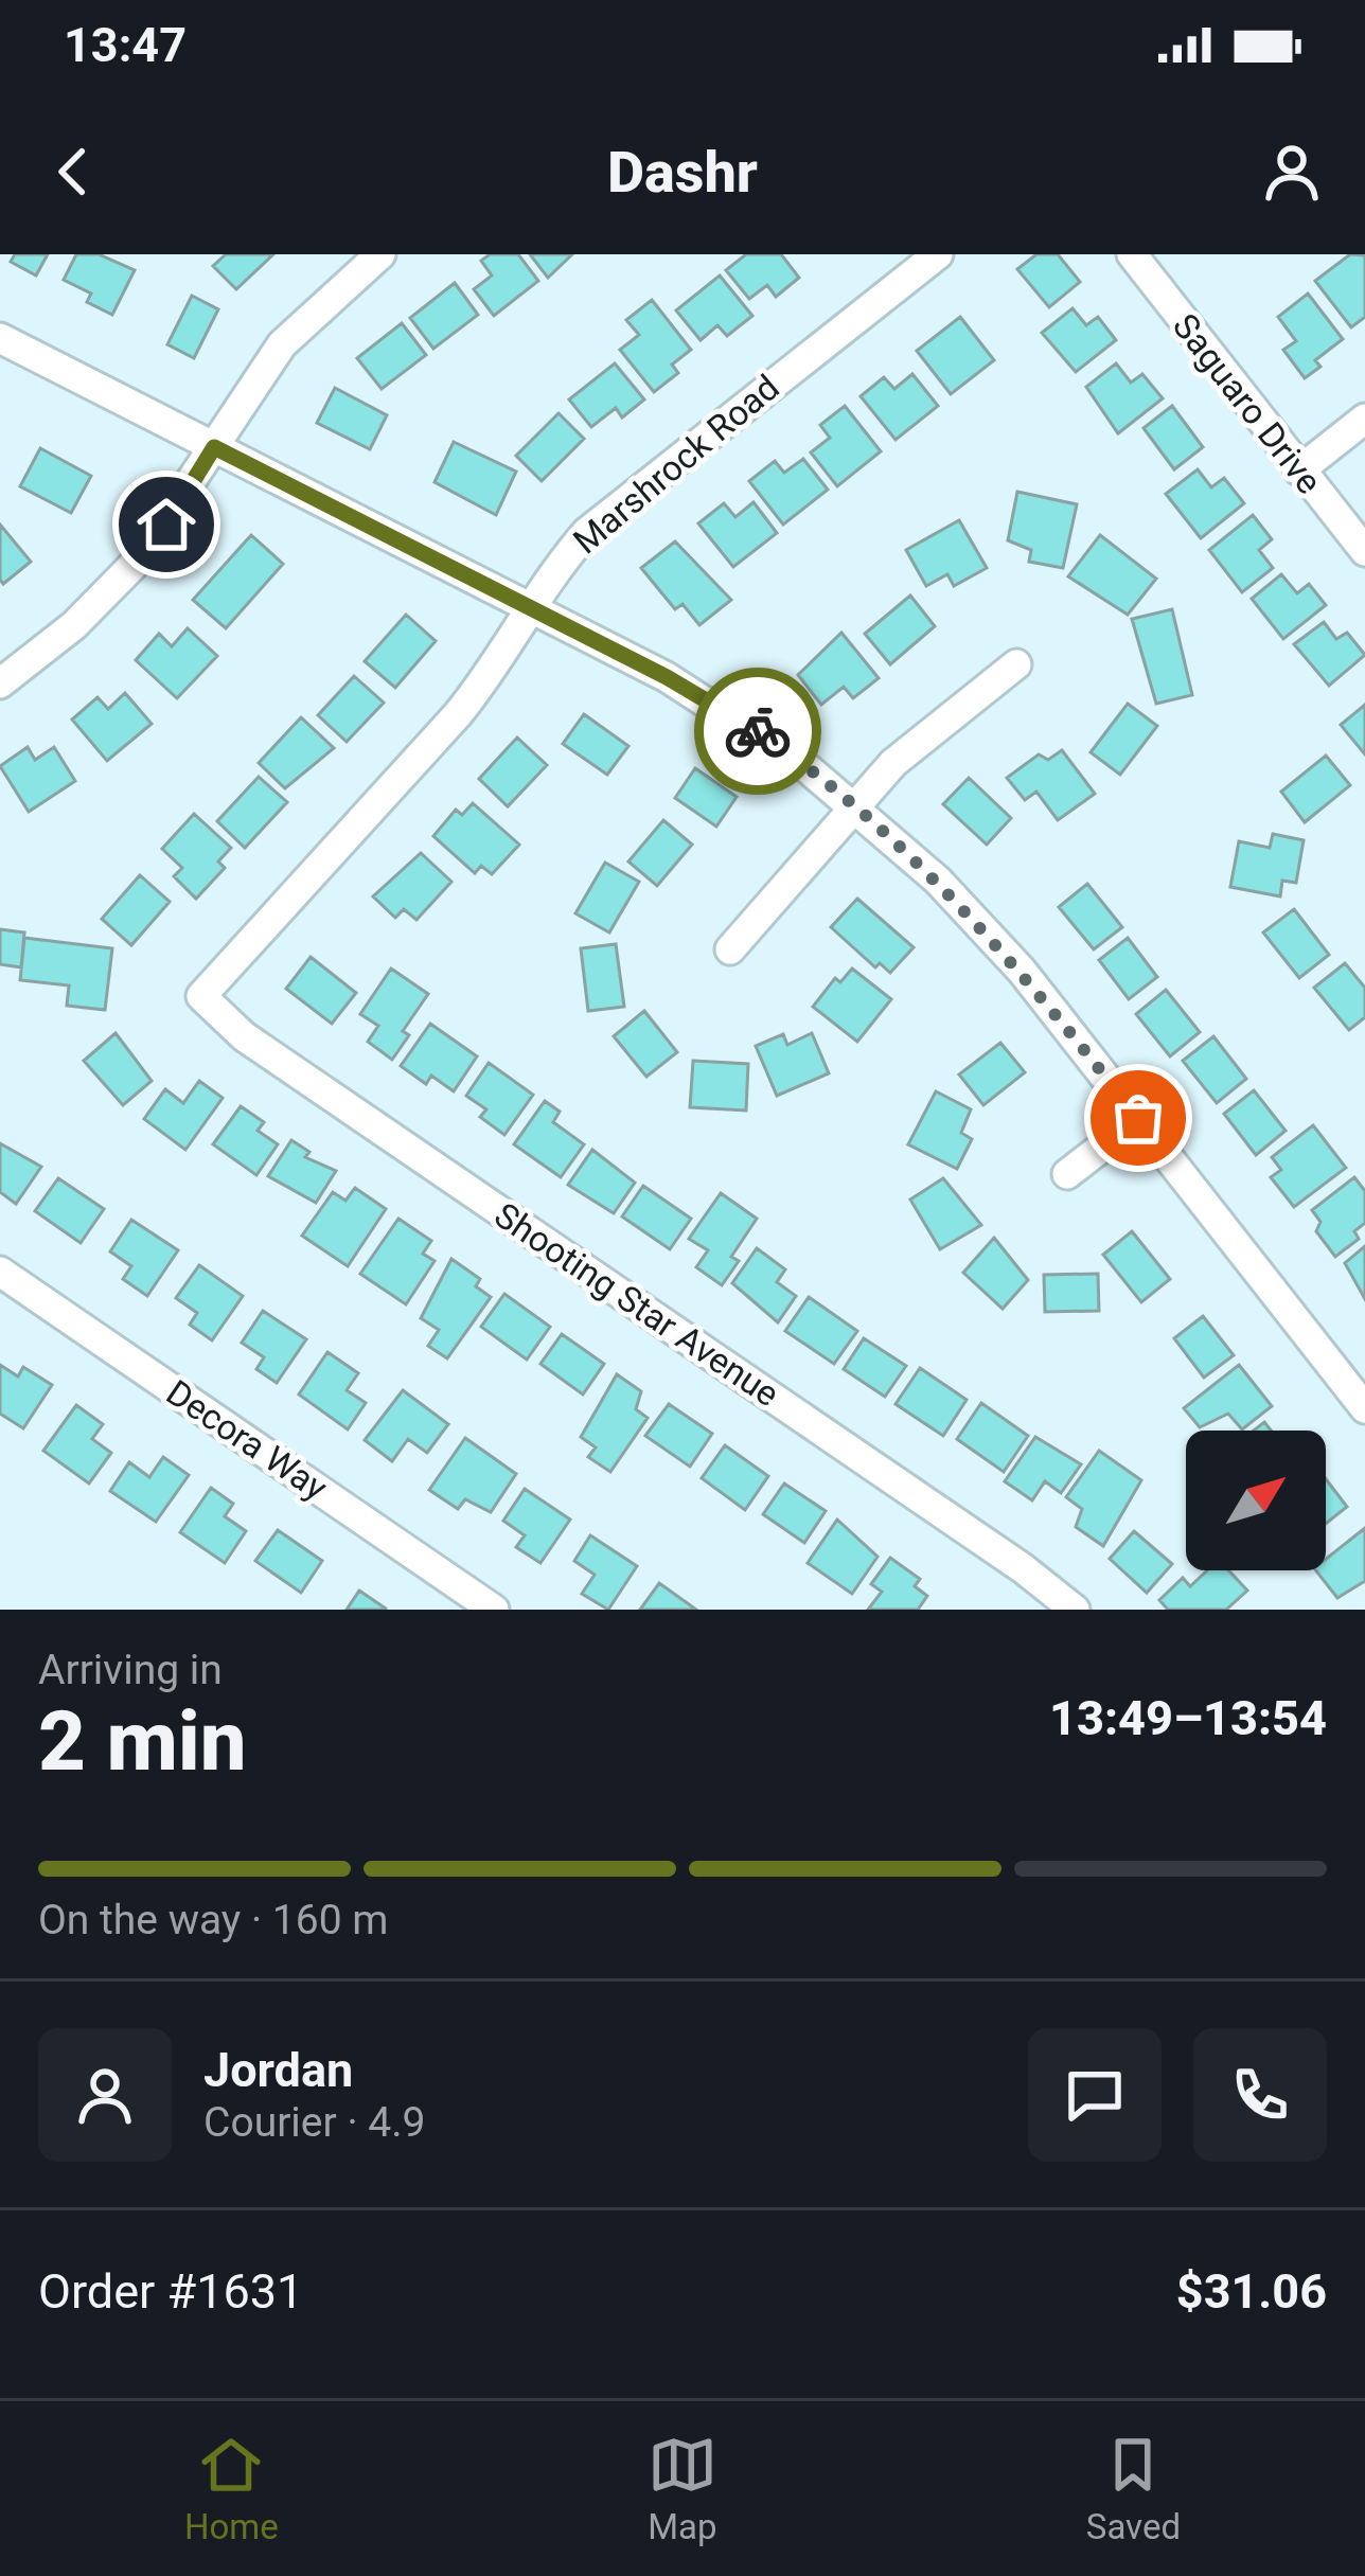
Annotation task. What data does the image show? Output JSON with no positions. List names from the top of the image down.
{
  "streets": {
    "street": [
      "Saguaro Drive",
      "Marshrock Road",
      "Shooting Star Avenue",
      "Decora Way"
    ]
  },
  "crossings": [
    ["Marshrock Road", "Shooting Star Avenue"]
  ],
  "north": "top right",
  "page": {
    "status": "13:47",
    "header": "Dashr",
    "heading": ["2 min", "Arriving in", "13:49–13:54"],
    "panel": [
      "Jordan",
      "Courier · 4.9",
      "Order #1631",
      "$31.06"
    ],
    "bar": "On the way · 160 m",
    "tabs": ["Home", "Map", "Saved"]
  }
}
